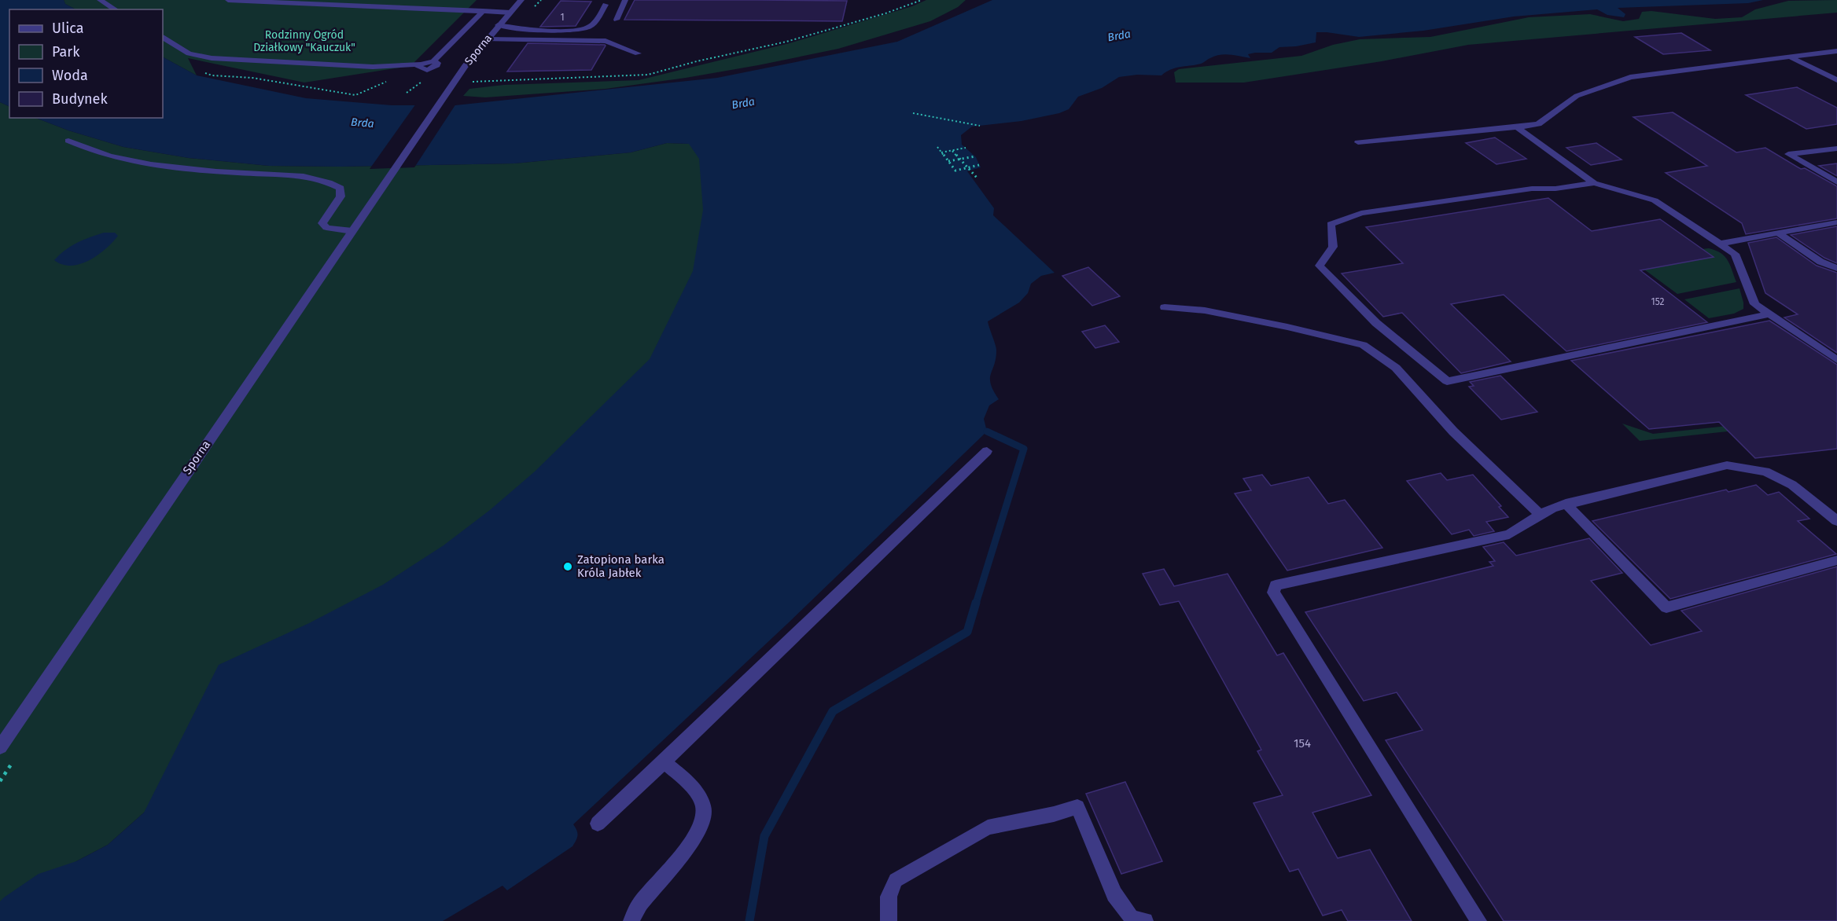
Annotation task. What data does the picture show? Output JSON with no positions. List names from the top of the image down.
{
  "streets": {
    "street": ["Sporna"]
  },
  "water": ["Brda"],
  "parks": ["Rodzinny Ogród Działkowy \"Kauczuk\""],
  "places": ["Zatopiona barka Króla Jabłek"],
  "house_numbers": ["1", "152", "154"],
  "legend": [
    "Ulica",
    "Park",
    "Woda",
    "Budynek"
  ]
}
